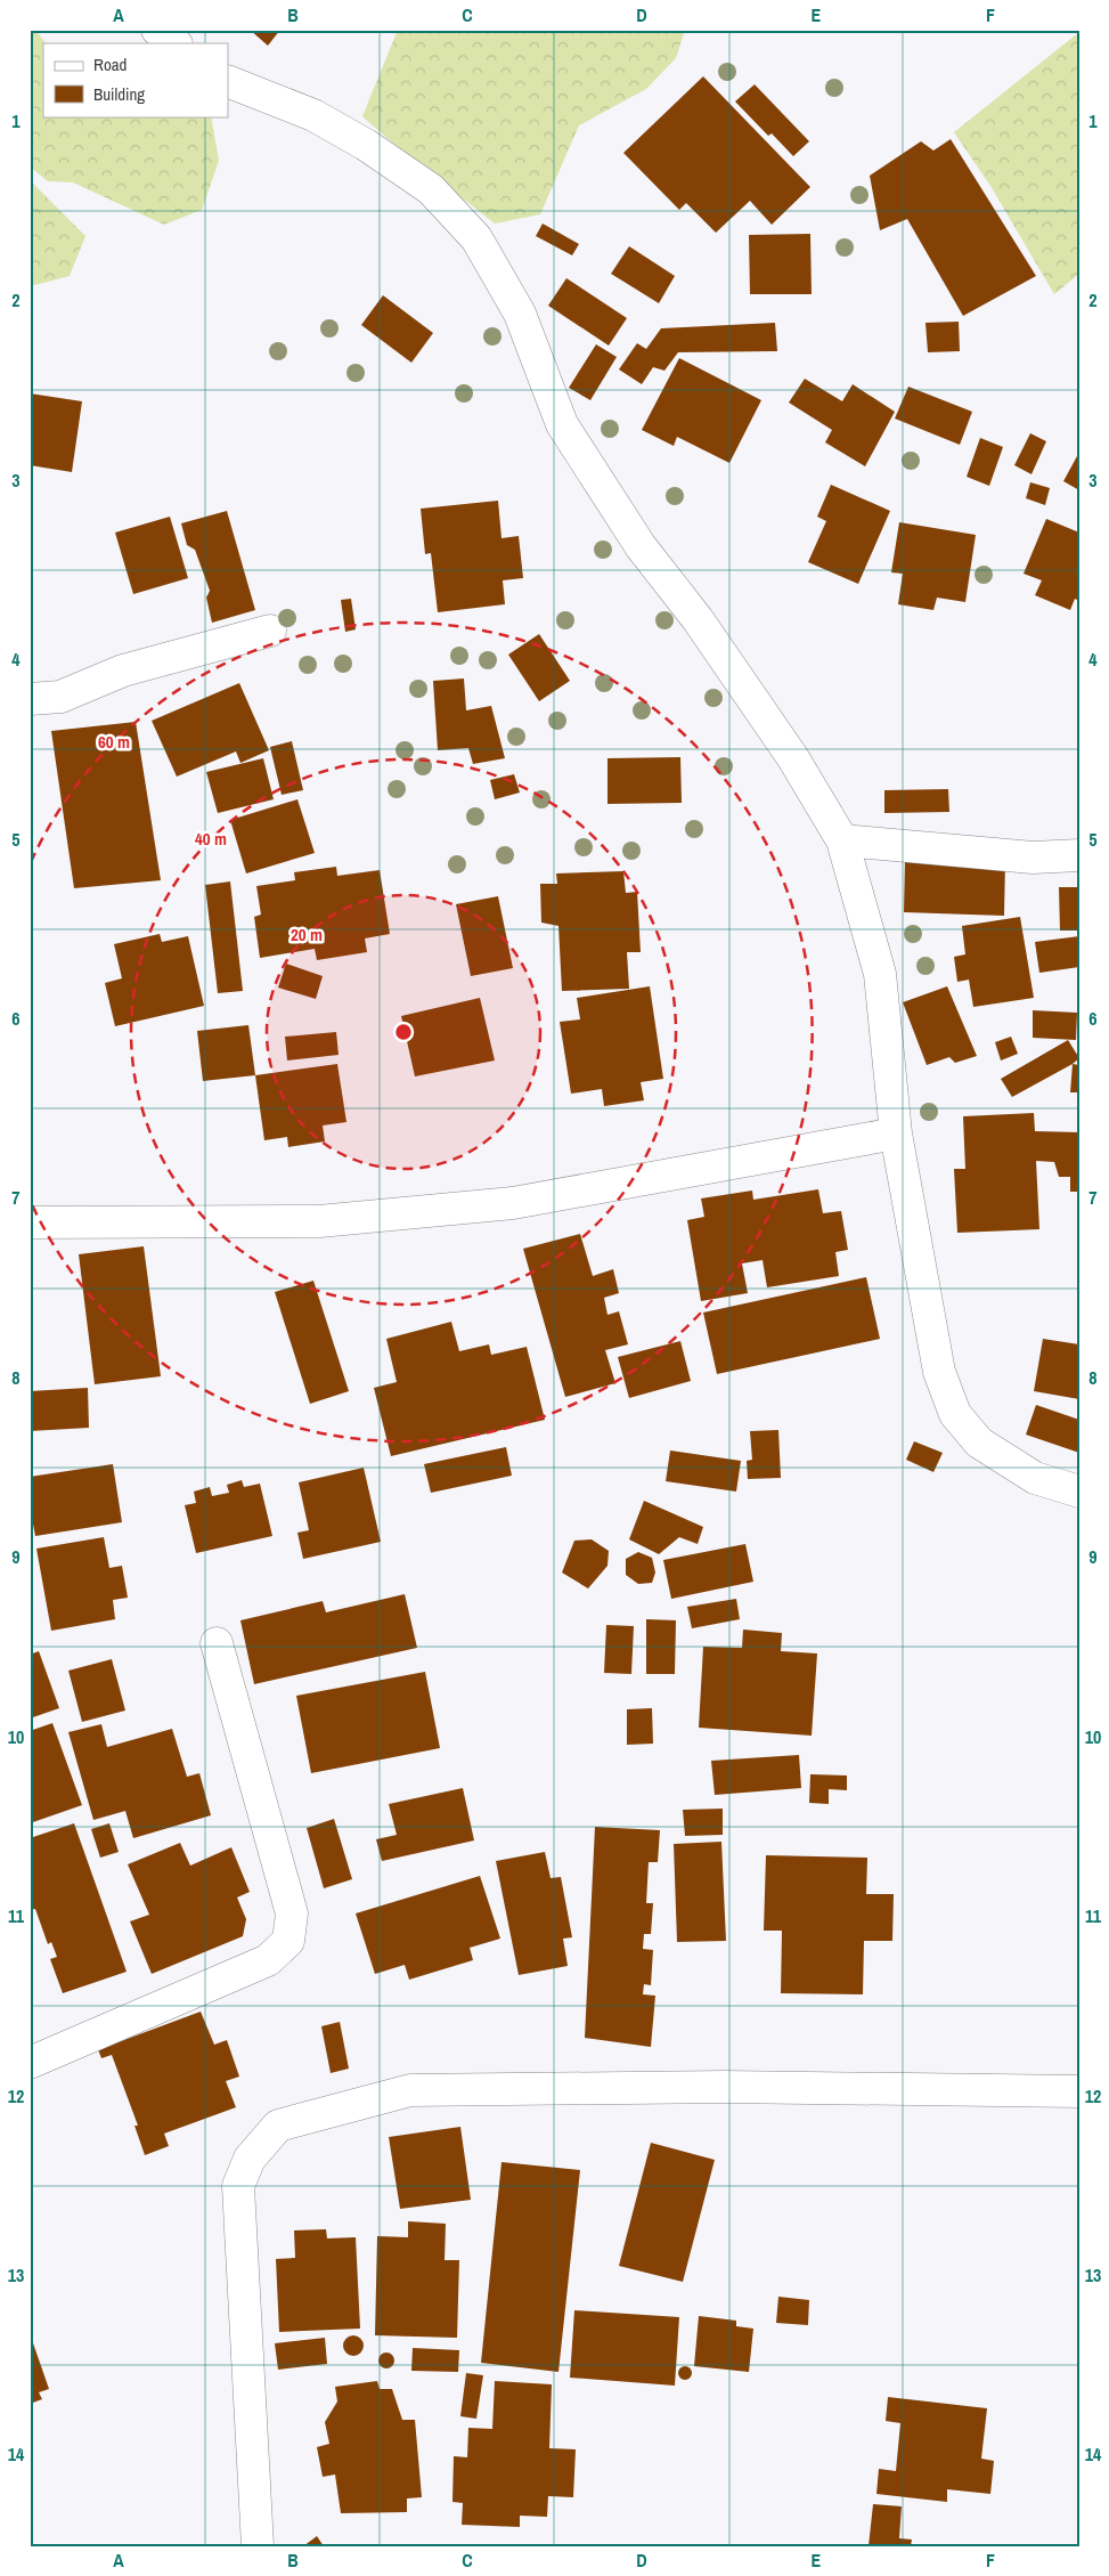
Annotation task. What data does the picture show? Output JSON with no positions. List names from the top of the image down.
{
  "legend": ["Road", "Building"],
  "grid": {
    "columns": [
      "A",
      "B",
      "C",
      "D",
      "E",
      "F"
    ],
    "rows": [
      "1",
      "2",
      "3",
      "4",
      "5",
      "6",
      "7",
      "8",
      "9",
      "10",
      "11",
      "12",
      "13",
      "14"
    ]
  },
  "rings": ["60 m", "40 m", "20 m"]
}
